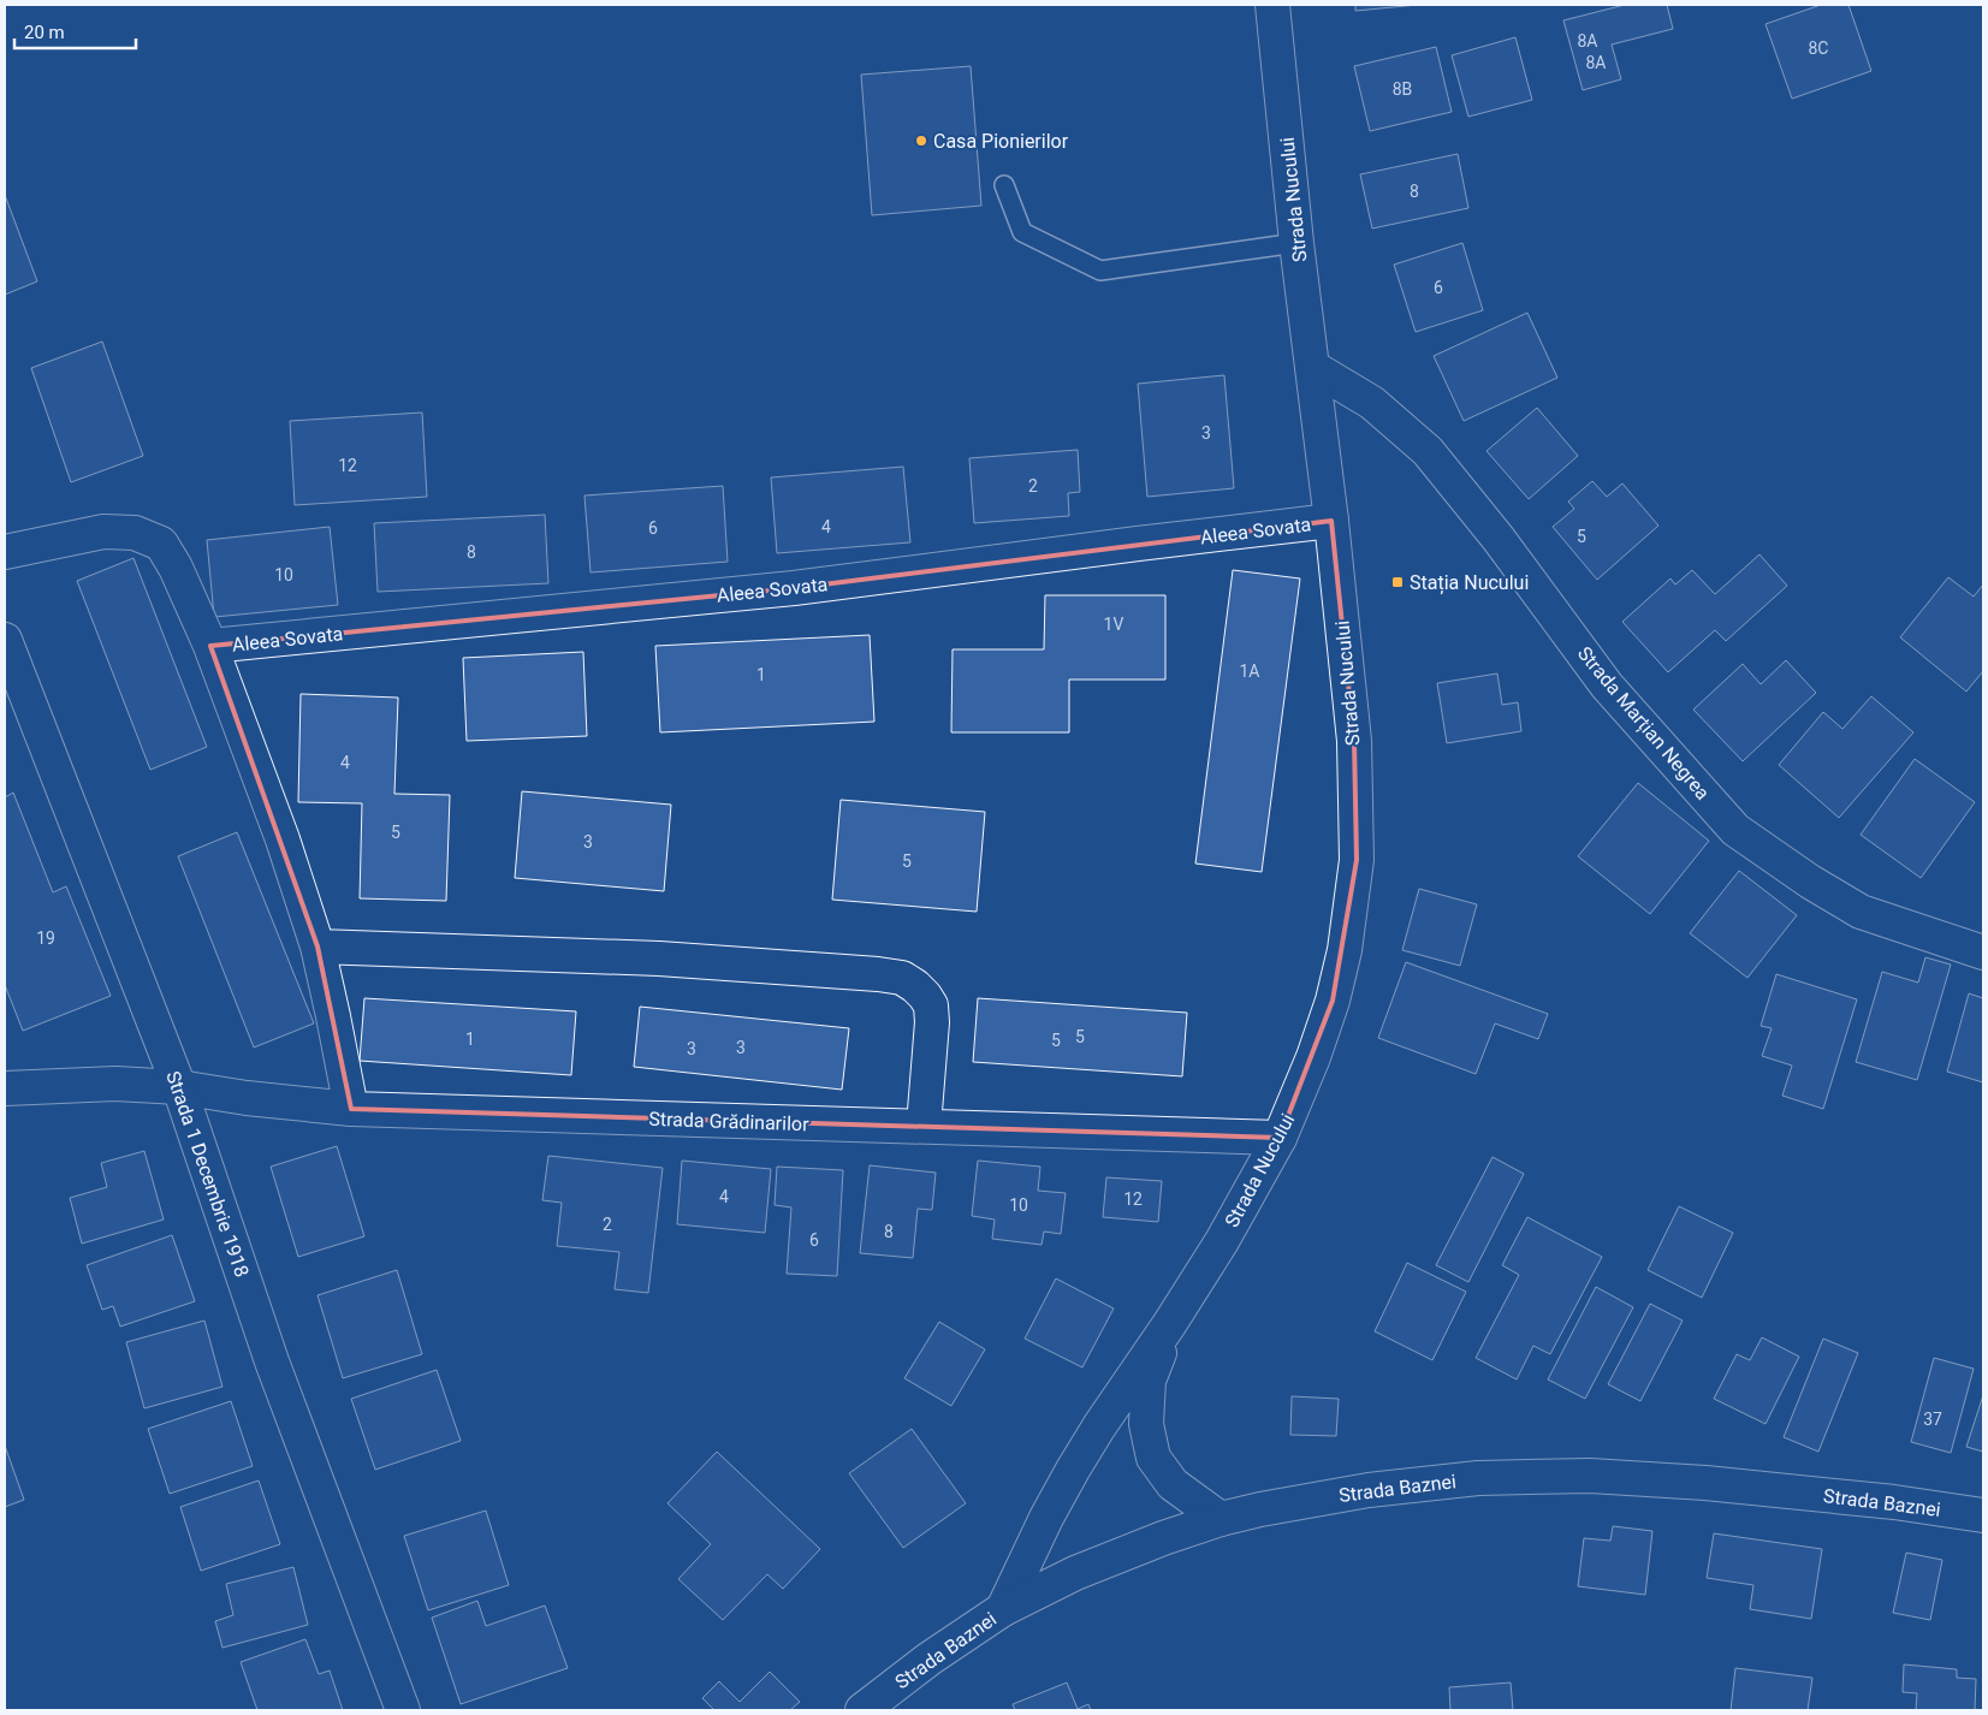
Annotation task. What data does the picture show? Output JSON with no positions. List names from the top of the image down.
{
  "streets": {
    "street": [
      "Strada Nucului",
      "Aleea Sovata",
      "Strada Marțian Negrea",
      "Strada Grădinarilor",
      "Strada 1 Decembrie 1918",
      "Strada Baznei"
    ]
  },
  "crossings": [
    ["Strada Nucului", "Aleea Sovata"],
    ["Strada Nucului", "Strada Marțian Negrea"],
    ["Strada Nucului", "Strada Grădinarilor"],
    ["Strada Nucului", "Strada Baznei"],
    ["Aleea Sovata", "Strada Grădinarilor"],
    ["Strada Grădinarilor", "Strada 1 Decembrie 1918"]
  ],
  "places": {
    "other": ["Casa Pionierilor"],
    "transit": ["Stația Nucului"]
  },
  "house_numbers": [
    "8A",
    "8C",
    "8A",
    "8B",
    "8",
    "6",
    "3",
    "12",
    "2",
    "4",
    "6",
    "5",
    "8",
    "10",
    "1V",
    "1A",
    "1",
    "4",
    "5",
    "3",
    "5",
    "19",
    "5",
    "1",
    "5",
    "3",
    "3",
    "4",
    "12",
    "10",
    "2",
    "8",
    "6",
    "37"
  ],
  "scale_bar": "20 m"
}
